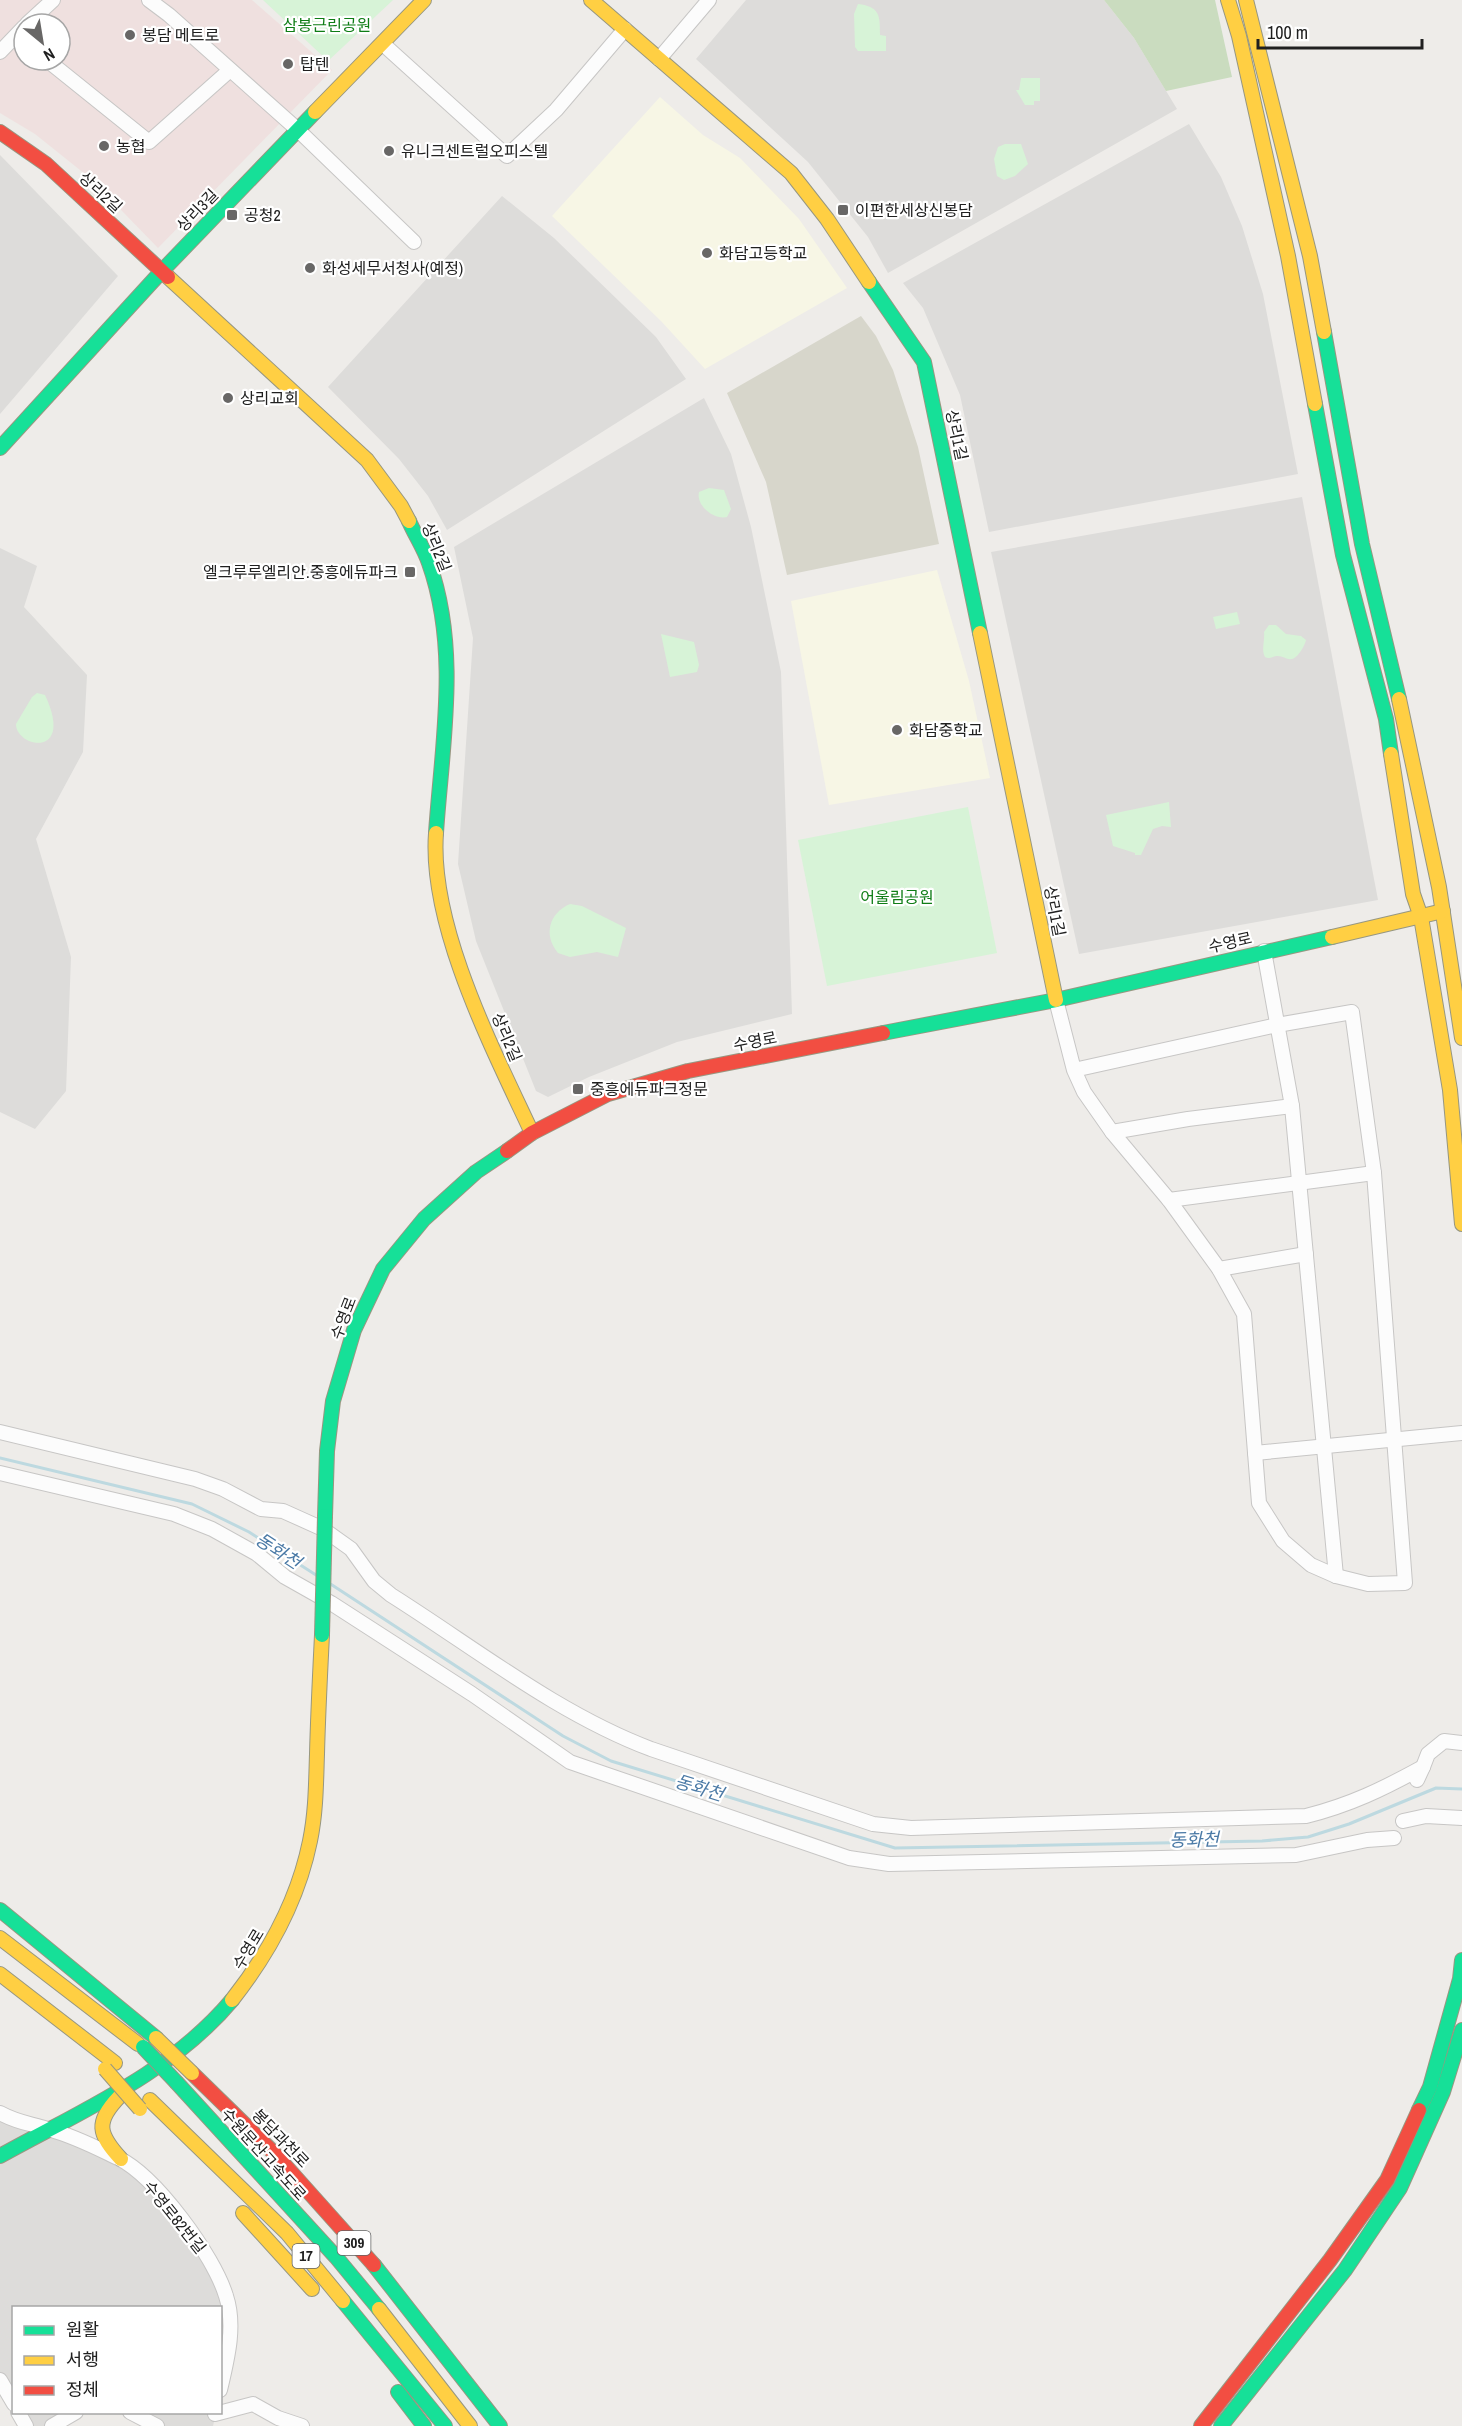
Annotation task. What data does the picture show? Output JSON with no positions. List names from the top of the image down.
{
  "streets": {
    "main road": [
      "상리2길",
      "상리3길",
      "상리1길",
      "수영로",
      "봉담과천로",
      "수원문산고속도로",
      "309",
      "17"
    ],
    "street": ["수영로82번길"]
  },
  "crossings": [
    ["상리2길", "상리3길"],
    ["상리2길", "수영로"],
    ["상리1길", "수영로"],
    ["수영로", "수영로82번길"]
  ],
  "water": ["동화천"],
  "parks": ["삼봉근린공원", "어울림공원"],
  "places": {
    "other": [
      "봉담 메트로",
      "탑텐",
      "농협",
      "유니크센트럴오피스텔",
      "화담고등학교",
      "화성세무서청사(예정)",
      "상리교회",
      "화담중학교"
    ],
    "transit": [
      "이편한세상신봉담",
      "공청2",
      "엘크루루엘리안.중흥에듀파크",
      "중흥에듀파크정문"
    ]
  },
  "legend": ["원활", "서행", "정체"],
  "scale_bar": "100 m",
  "north": "bottom right"
}
